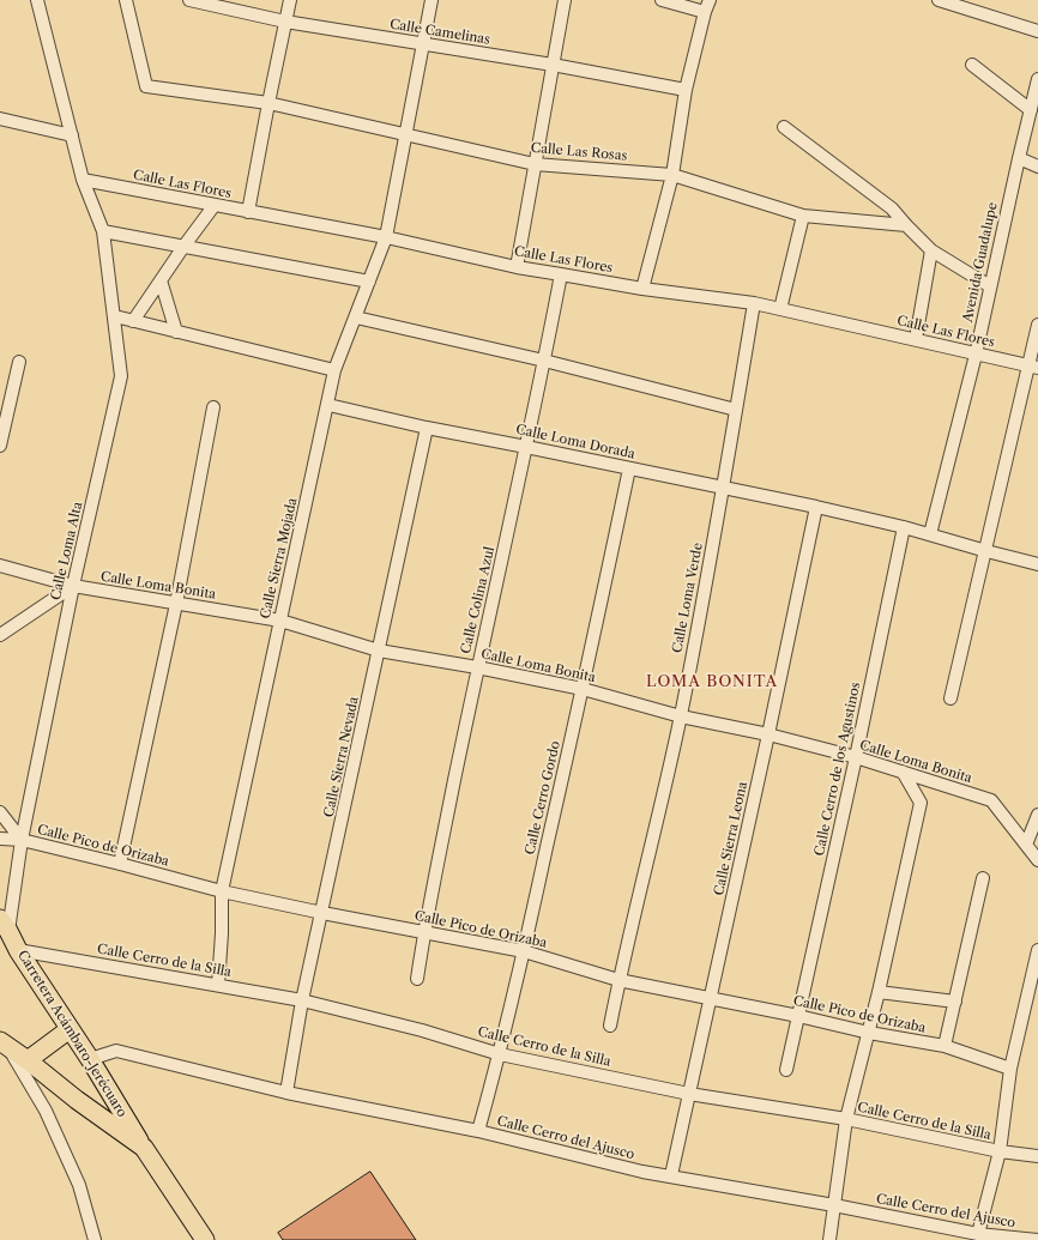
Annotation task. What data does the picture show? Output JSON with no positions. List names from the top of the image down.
{
  "streets": {
    "main road": ["Carretera Acámbaro-Jerécuaro"],
    "street": [
      "Calle Camelinas",
      "Calle Las Rosas",
      "Calle Las Flores",
      "Avenida Guadalupe",
      "Calle Loma Dorada",
      "Calle Loma Alta",
      "Calle Sierra Mojada",
      "Calle Loma Bonita",
      "Calle Loma Verde",
      "Calle Colina Azul",
      "Calle Sierra Nevada",
      "Calle Cerro de los Agustinos",
      "Calle Cerro Gordo",
      "Calle Sierra Leona",
      "Calle Pico de Orizaba",
      "Calle Cerro de la Silla",
      "Calle Cerro del Ajusco"
    ]
  },
  "crossings": [
    ["Calle Camelinas", "Calle Sierra Mojada"],
    ["Calle Las Rosas", "Calle Sierra Mojada"],
    ["Calle Las Flores", "Avenida Guadalupe"],
    ["Calle Las Flores", "Calle Loma Alta"],
    ["Calle Las Flores", "Calle Sierra Mojada"],
    ["Calle Las Flores", "Calle Loma Verde"],
    ["Calle Las Flores", "Calle Colina Azul"],
    ["Avenida Guadalupe", "Calle Loma Dorada"],
    ["Calle Loma Dorada", "Calle Sierra Mojada"],
    ["Calle Loma Dorada", "Calle Loma Verde"],
    ["Calle Loma Dorada", "Calle Colina Azul"],
    ["Calle Loma Dorada", "Calle Sierra Nevada"],
    ["Calle Loma Dorada", "Calle Cerro de los Agustinos"],
    ["Calle Loma Dorada", "Calle Cerro Gordo"],
    ["Calle Loma Dorada", "Calle Sierra Leona"],
    ["Calle Loma Alta", "Calle Loma Bonita"],
    ["Calle Loma Alta", "Calle Pico de Orizaba"],
    ["Calle Loma Alta", "Carretera Acámbaro-Jerécuaro"],
    ["Calle Sierra Mojada", "Calle Loma Bonita"],
    ["Calle Sierra Mojada", "Calle Pico de Orizaba"],
    ["Calle Sierra Mojada", "Calle Cerro de la Silla"],
    ["Calle Loma Bonita", "Calle Loma Verde"],
    ["Calle Loma Bonita", "Calle Colina Azul"],
    ["Calle Loma Bonita", "Calle Sierra Nevada"],
    ["Calle Loma Bonita", "Calle Cerro de los Agustinos"],
    ["Calle Loma Bonita", "Calle Cerro Gordo"],
    ["Calle Loma Bonita", "Calle Sierra Leona"],
    ["Calle Loma Verde", "Calle Pico de Orizaba"],
    ["Calle Colina Azul", "Calle Pico de Orizaba"],
    ["Calle Sierra Nevada", "Calle Pico de Orizaba"],
    ["Calle Sierra Nevada", "Calle Cerro de la Silla"],
    ["Calle Sierra Nevada", "Calle Cerro del Ajusco"],
    ["Calle Cerro de los Agustinos", "Calle Pico de Orizaba"],
    ["Calle Cerro Gordo", "Calle Pico de Orizaba"],
    ["Calle Cerro Gordo", "Calle Cerro de la Silla"],
    ["Calle Cerro Gordo", "Calle Cerro del Ajusco"],
    ["Calle Sierra Leona", "Calle Pico de Orizaba"],
    ["Calle Sierra Leona", "Calle Cerro de la Silla"],
    ["Calle Sierra Leona", "Calle Cerro del Ajusco"],
    ["Calle Cerro de la Silla", "Carretera Acámbaro-Jerécuaro"],
    ["Carretera Acámbaro-Jerécuaro", "Calle Cerro del Ajusco"]
  ],
  "districts": ["LOMA BONITA"]
}
